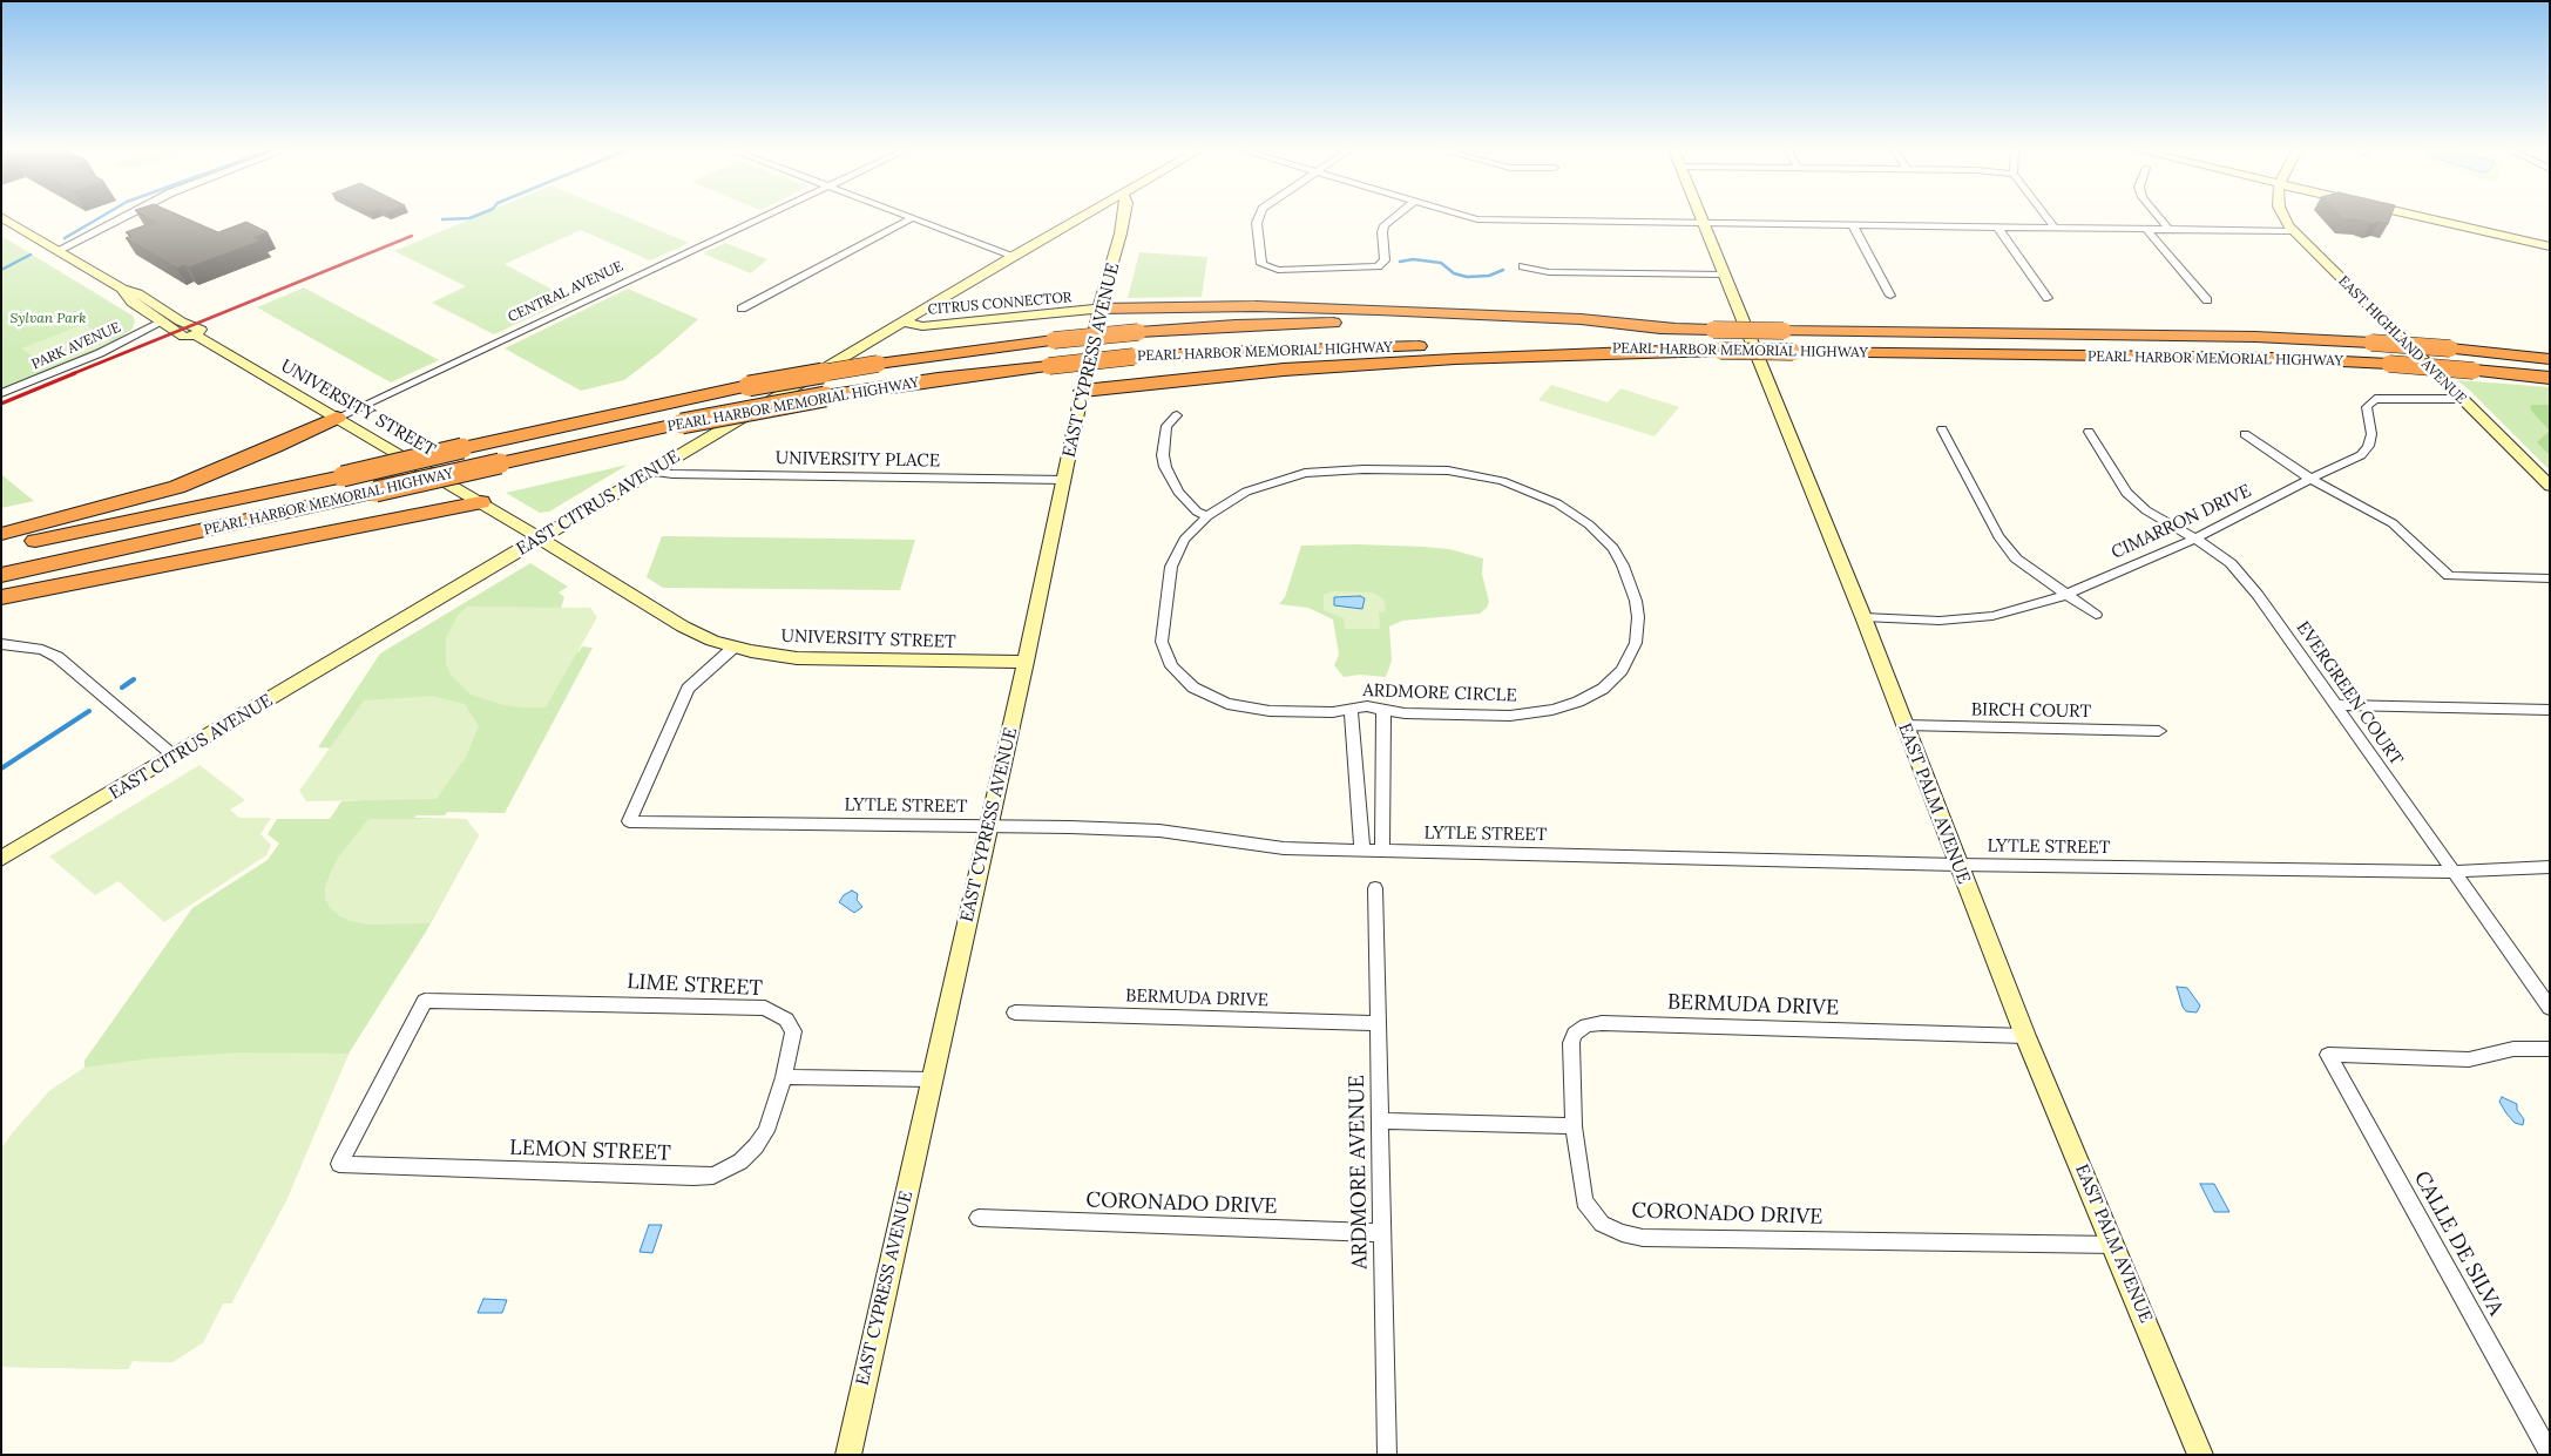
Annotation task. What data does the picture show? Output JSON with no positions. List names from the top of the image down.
{
  "streets": {
    "highway": ["PEARL HARBOR MEMORIAL HIGHWAY"],
    "main road": [
      "CITRUS CONNECTOR",
      "EAST HIGHLAND AVENUE",
      "EAST CYPRESS AVENUE",
      "UNIVERSITY STREET",
      "EAST CITRUS AVENUE",
      "EAST PALM AVENUE"
    ],
    "street": [
      "CENTRAL AVENUE",
      "PARK AVENUE",
      "UNIVERSITY PLACE",
      "CIMARRON DRIVE",
      "ARDMORE CIRCLE",
      "EVERGREEN COURT",
      "BIRCH COURT",
      "LYTLE STREET",
      "LIME STREET",
      "BERMUDA DRIVE",
      "LEMON STREET",
      "ARDMORE AVENUE",
      "CORONADO DRIVE",
      "CALLE DE SILVA"
    ]
  },
  "crossings": [
    ["CENTRAL AVENUE", "UNIVERSITY STREET"],
    ["CITRUS CONNECTOR", "EAST CYPRESS AVENUE"],
    ["CITRUS CONNECTOR", "EAST CITRUS AVENUE"],
    ["EAST HIGHLAND AVENUE", "CIMARRON DRIVE"],
    ["PARK AVENUE", "UNIVERSITY STREET"],
    ["EAST CYPRESS AVENUE", "UNIVERSITY STREET"],
    ["EAST CYPRESS AVENUE", "UNIVERSITY PLACE"],
    ["EAST CYPRESS AVENUE", "LYTLE STREET"],
    ["UNIVERSITY STREET", "EAST CITRUS AVENUE"],
    ["UNIVERSITY STREET", "LYTLE STREET"],
    ["UNIVERSITY PLACE", "EAST CITRUS AVENUE"],
    ["CIMARRON DRIVE", "EVERGREEN COURT"],
    ["CIMARRON DRIVE", "EAST PALM AVENUE"],
    ["EVERGREEN COURT", "LYTLE STREET"],
    ["BIRCH COURT", "EAST PALM AVENUE"],
    ["EAST PALM AVENUE", "LYTLE STREET"],
    ["EAST PALM AVENUE", "BERMUDA DRIVE"],
    ["EAST PALM AVENUE", "CORONADO DRIVE"],
    ["LIME STREET", "LEMON STREET"],
    ["BERMUDA DRIVE", "ARDMORE AVENUE"],
    ["BERMUDA DRIVE", "CORONADO DRIVE"],
    ["ARDMORE AVENUE", "CORONADO DRIVE"]
  ],
  "parks": ["Sylvan Park"]
}
